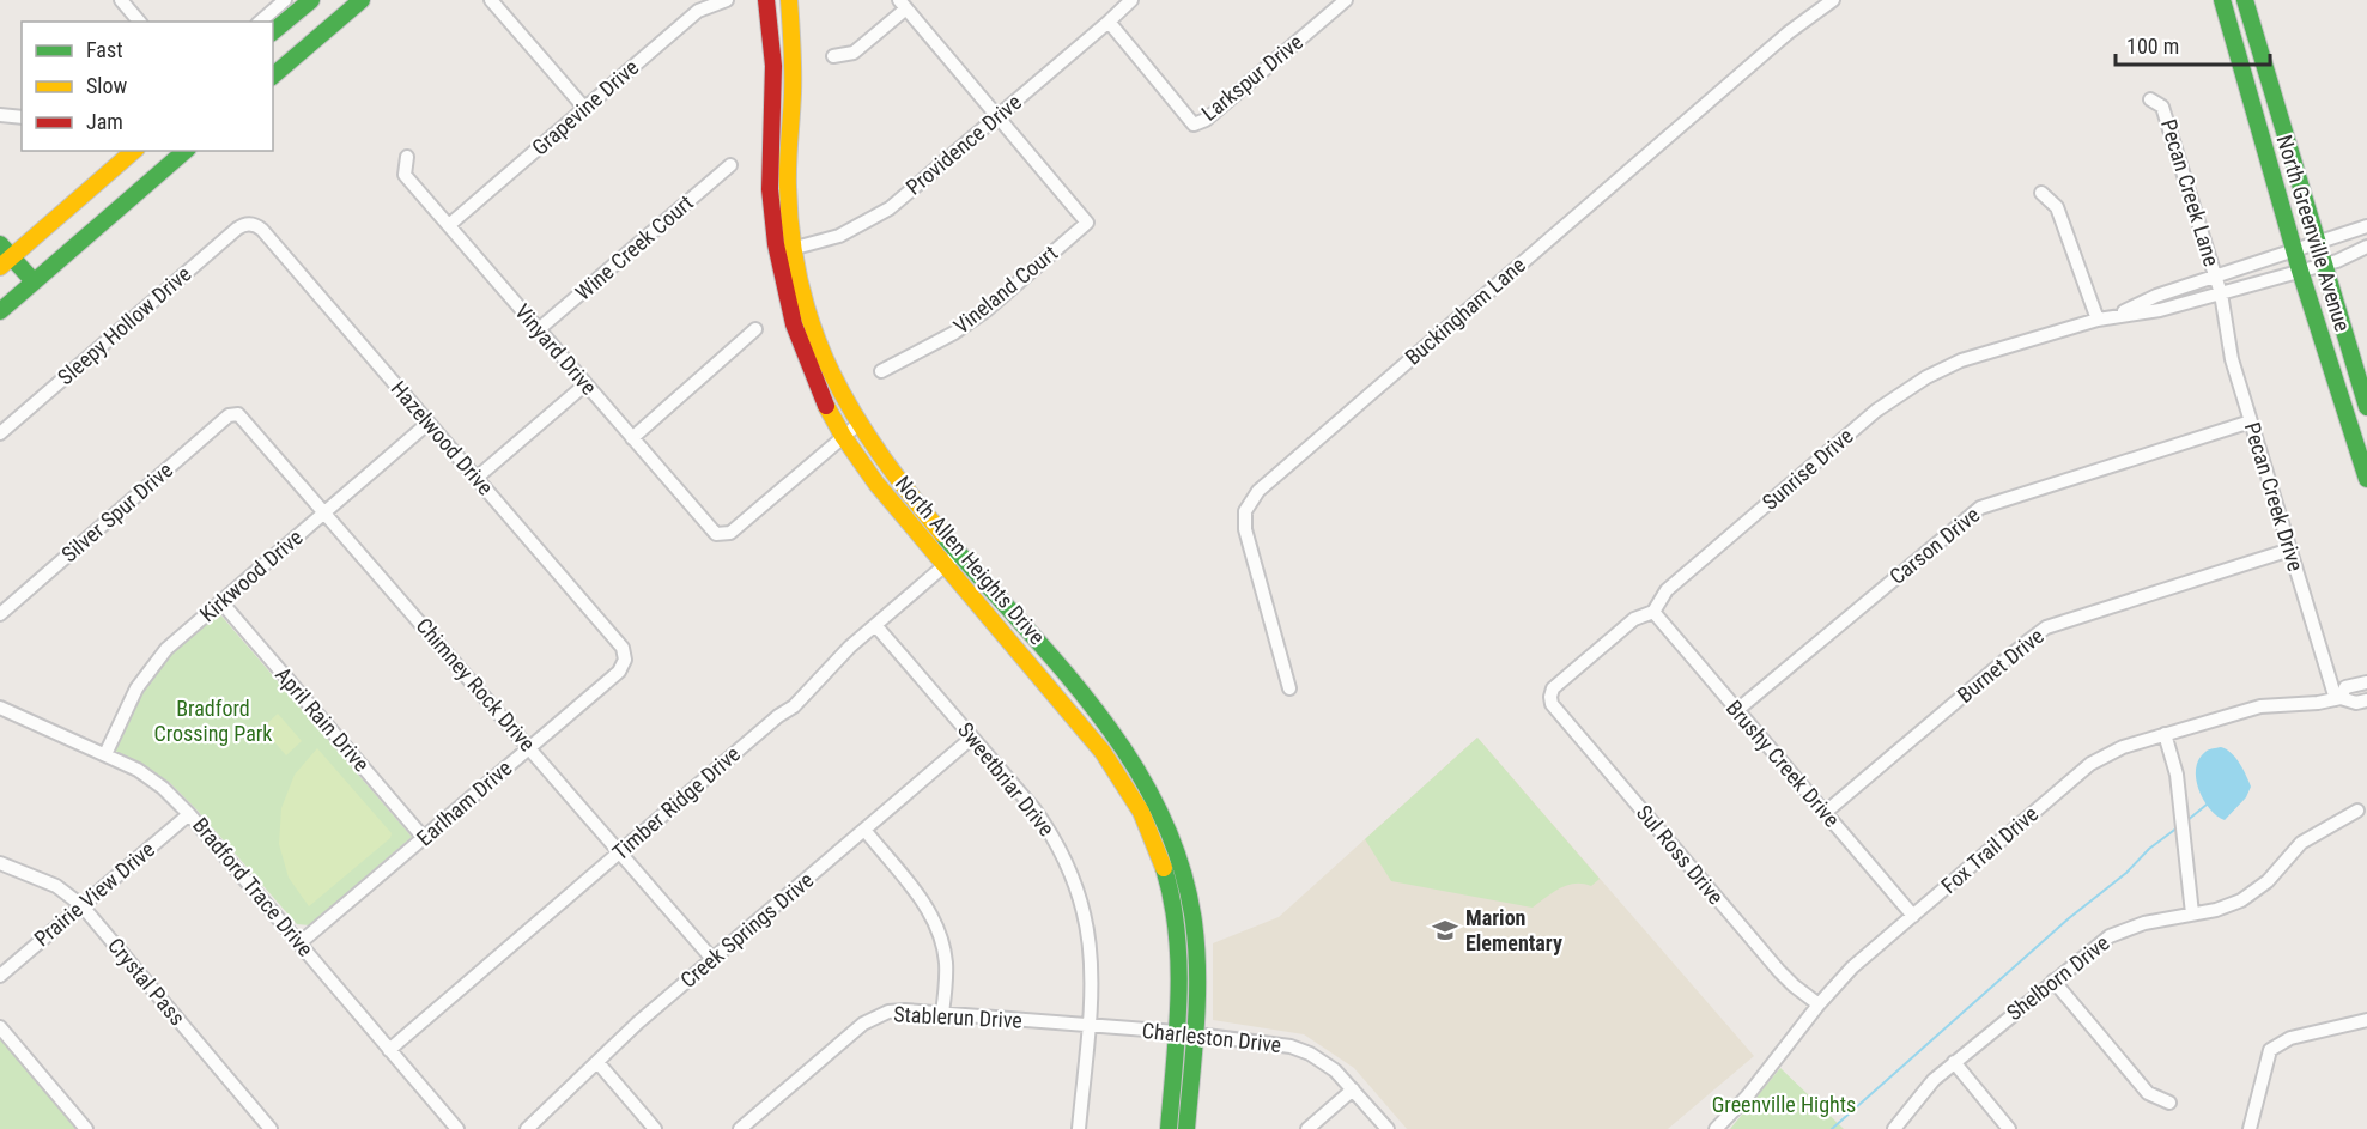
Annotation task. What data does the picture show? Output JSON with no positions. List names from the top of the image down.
{
  "streets": {
    "main road": ["North Greenville Avenue", "North Allen Heights Drive"],
    "street": [
      "Larkspur Drive",
      "Grapevine Drive",
      "Providence Drive",
      "Pecan Creek Lane",
      "Wine Creek Court",
      "Vineland Court",
      "Buckingham Lane",
      "Sleepy Hollow Drive",
      "Vinyard Drive",
      "Hazelwood Drive",
      "Sunrise Drive",
      "Pecan Creek Drive",
      "Silver Spur Drive",
      "Carson Drive",
      "Kirkwood Drive",
      "Burnet Drive",
      "Chimney Rock Drive",
      "April Rain Drive",
      "Brushy Creek Drive",
      "Sweetbriar Drive",
      "Earlham Drive",
      "Timber Ridge Drive",
      "Fox Trail Drive",
      "Sul Ross Drive",
      "Bradford Trace Drive",
      "Prairie View Drive",
      "Creek Springs Drive",
      "Shelborn Drive",
      "Crystal Pass",
      "Stablerun Drive",
      "Charleston Drive"
    ]
  },
  "crossings": [
    ["Larkspur Drive", "Providence Drive"],
    ["Grapevine Drive", "Vinyard Drive"],
    ["Providence Drive", "Vineland Court"],
    ["Providence Drive", "North Allen Heights Drive"],
    ["Pecan Creek Lane", "Sunrise Drive"],
    ["Pecan Creek Lane", "Pecan Creek Drive"],
    ["North Greenville Avenue", "Sunrise Drive"],
    ["Wine Creek Court", "Vinyard Drive"],
    ["Sleepy Hollow Drive", "Hazelwood Drive"],
    ["Vinyard Drive", "North Allen Heights Drive"],
    ["Hazelwood Drive", "Kirkwood Drive"],
    ["Hazelwood Drive", "Earlham Drive"],
    ["Sunrise Drive", "Pecan Creek Drive"],
    ["Sunrise Drive", "Brushy Creek Drive"],
    ["Sunrise Drive", "Sul Ross Drive"],
    ["Pecan Creek Drive", "Carson Drive"],
    ["Pecan Creek Drive", "Burnet Drive"],
    ["Pecan Creek Drive", "Fox Trail Drive"],
    ["Silver Spur Drive", "Chimney Rock Drive"],
    ["Carson Drive", "Brushy Creek Drive"],
    ["North Allen Heights Drive", "Timber Ridge Drive"],
    ["North Allen Heights Drive", "Charleston Drive"],
    ["Kirkwood Drive", "Chimney Rock Drive"],
    ["Kirkwood Drive", "April Rain Drive"],
    ["Kirkwood Drive", "Bradford Trace Drive"],
    ["Burnet Drive", "Brushy Creek Drive"],
    ["Chimney Rock Drive", "Earlham Drive"],
    ["Chimney Rock Drive", "Timber Ridge Drive"],
    ["Chimney Rock Drive", "Creek Springs Drive"],
    ["April Rain Drive", "Earlham Drive"],
    ["Brushy Creek Drive", "Fox Trail Drive"],
    ["Sweetbriar Drive", "Timber Ridge Drive"],
    ["Sweetbriar Drive", "Creek Springs Drive"],
    ["Sweetbriar Drive", "Stablerun Drive"],
    ["Sweetbriar Drive", "Charleston Drive"],
    ["Earlham Drive", "Bradford Trace Drive"],
    ["Timber Ridge Drive", "Bradford Trace Drive"],
    ["Fox Trail Drive", "Sul Ross Drive"],
    ["Bradford Trace Drive", "Prairie View Drive"],
    ["Prairie View Drive", "Crystal Pass"],
    ["Stablerun Drive", "Charleston Drive"]
  ],
  "parks": ["Bradford Crossing Park", "Greenville Hights"],
  "places": {
    "school or university": ["Marion Elementary"]
  },
  "legend": ["Fast", "Slow", "Jam"],
  "scale_bar": "100 m"
}
